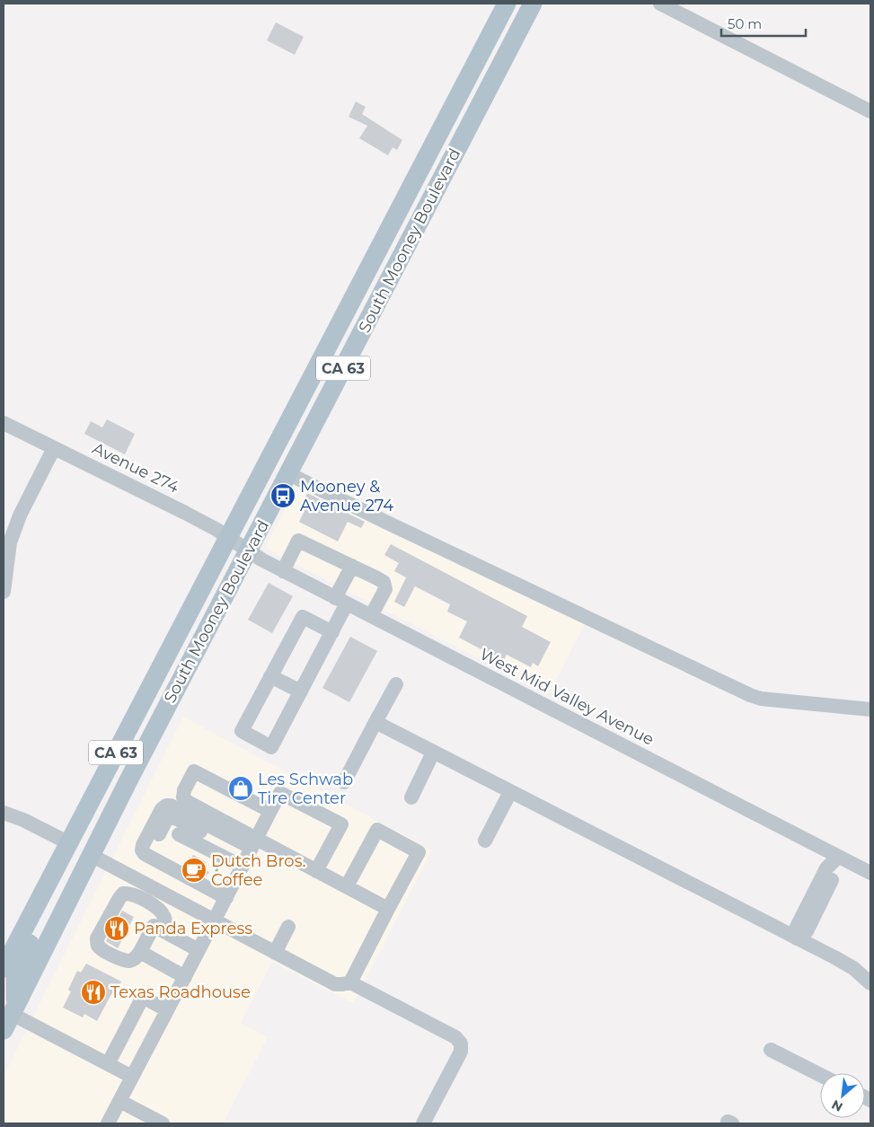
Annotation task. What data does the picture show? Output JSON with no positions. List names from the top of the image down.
{
  "streets": {
    "main road": ["South Mooney Boulevard", "CA 63"],
    "street": ["Avenue 274", "West Mid Valley Avenue"]
  },
  "crossings": [
    ["South Mooney Boulevard", "Avenue 274"],
    ["South Mooney Boulevard", "West Mid Valley Avenue"],
    ["Avenue 274", "West Mid Valley Avenue"]
  ],
  "places": {
    "bus stop": ["Mooney & Avenue 274"],
    "shop": ["Les Schwab Tire Center"],
    "cafe": ["Dutch Bros. Coffee"],
    "restaurant": ["Panda Express", "Texas Roadhouse"]
  },
  "scale_bar": "50 m",
  "north": "bottom left"
}
